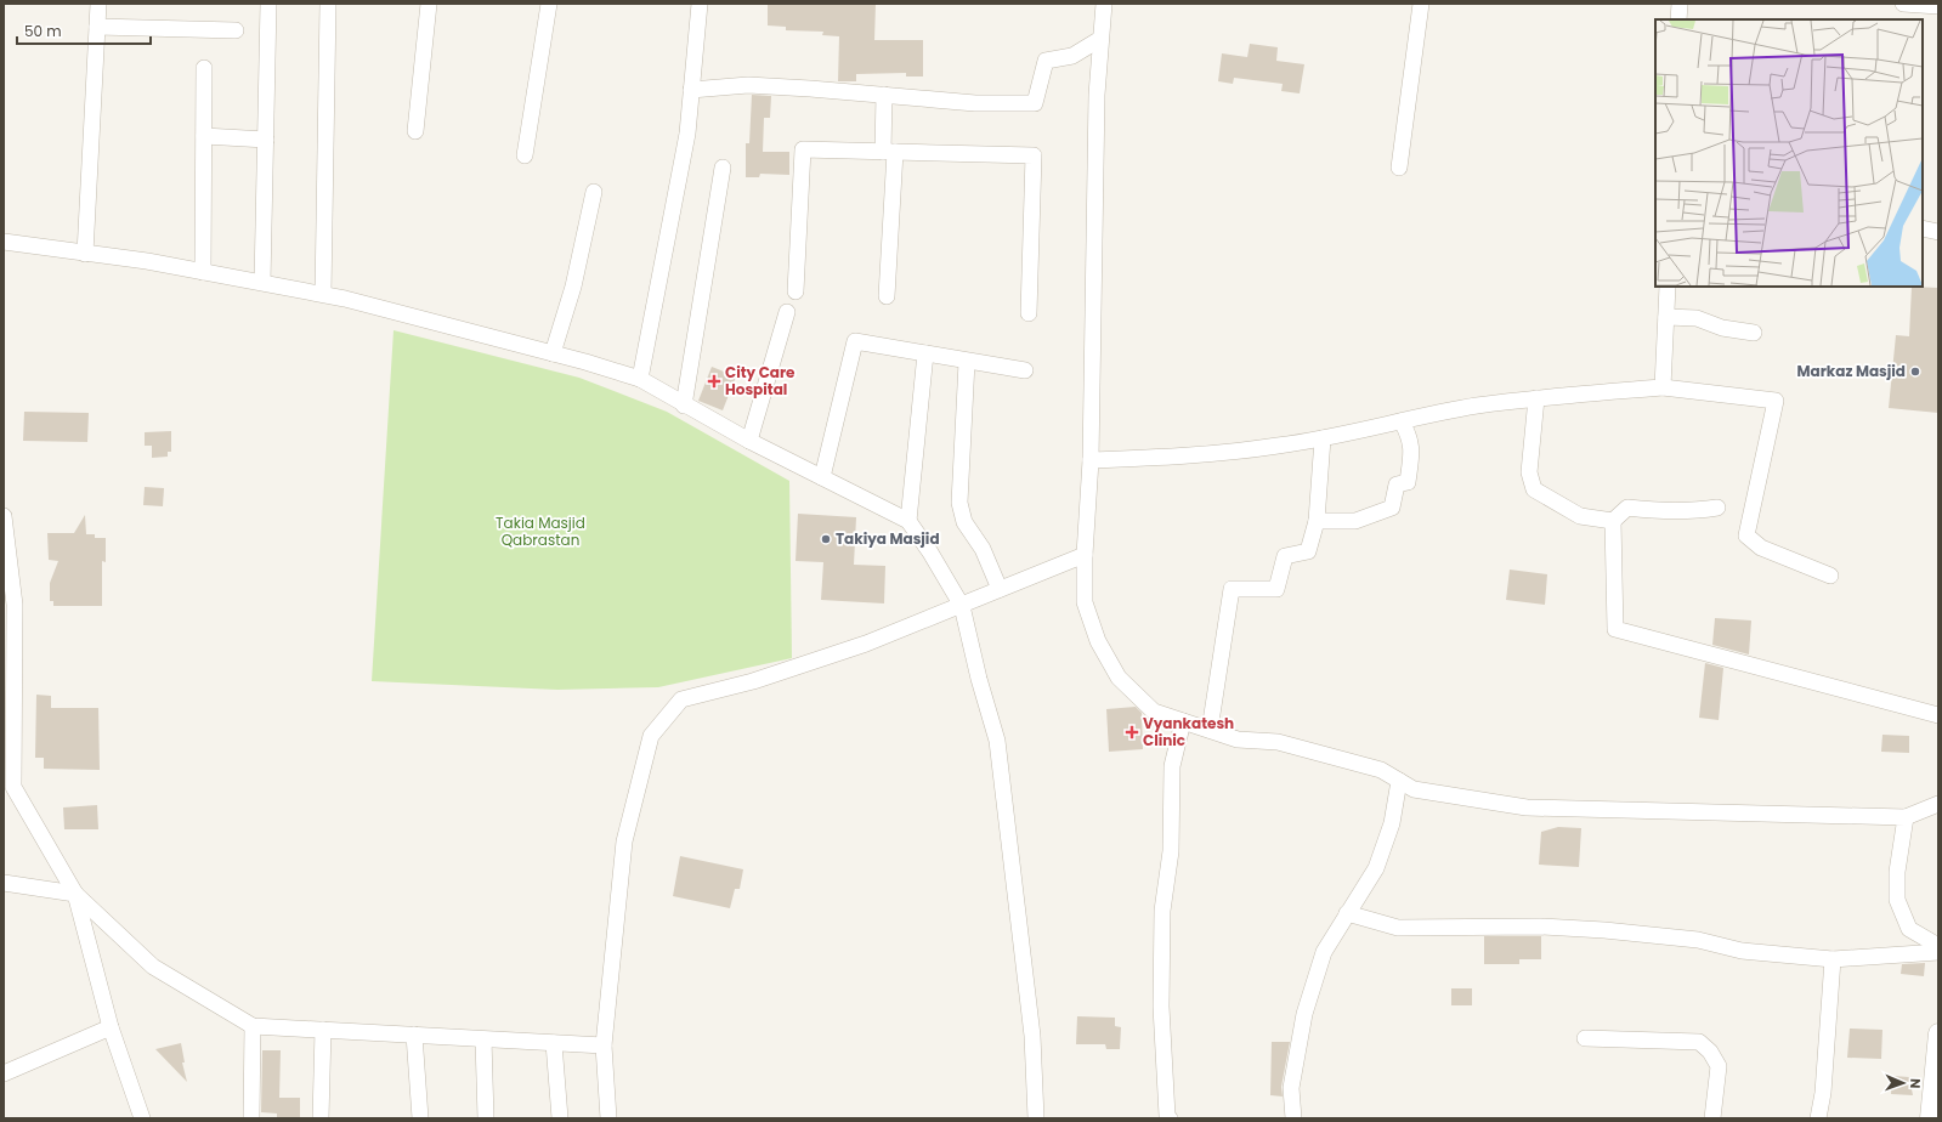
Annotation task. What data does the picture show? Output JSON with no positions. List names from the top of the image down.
{
  "parks": ["Takia Masjid Qabrastan"],
  "places": {
    "other": ["Markaz Masjid", "Takiya Masjid"],
    "health": ["City Care Hospital", "Vyankatesh Clinic"]
  },
  "scale_bar": "50 m",
  "north": "right"
}
